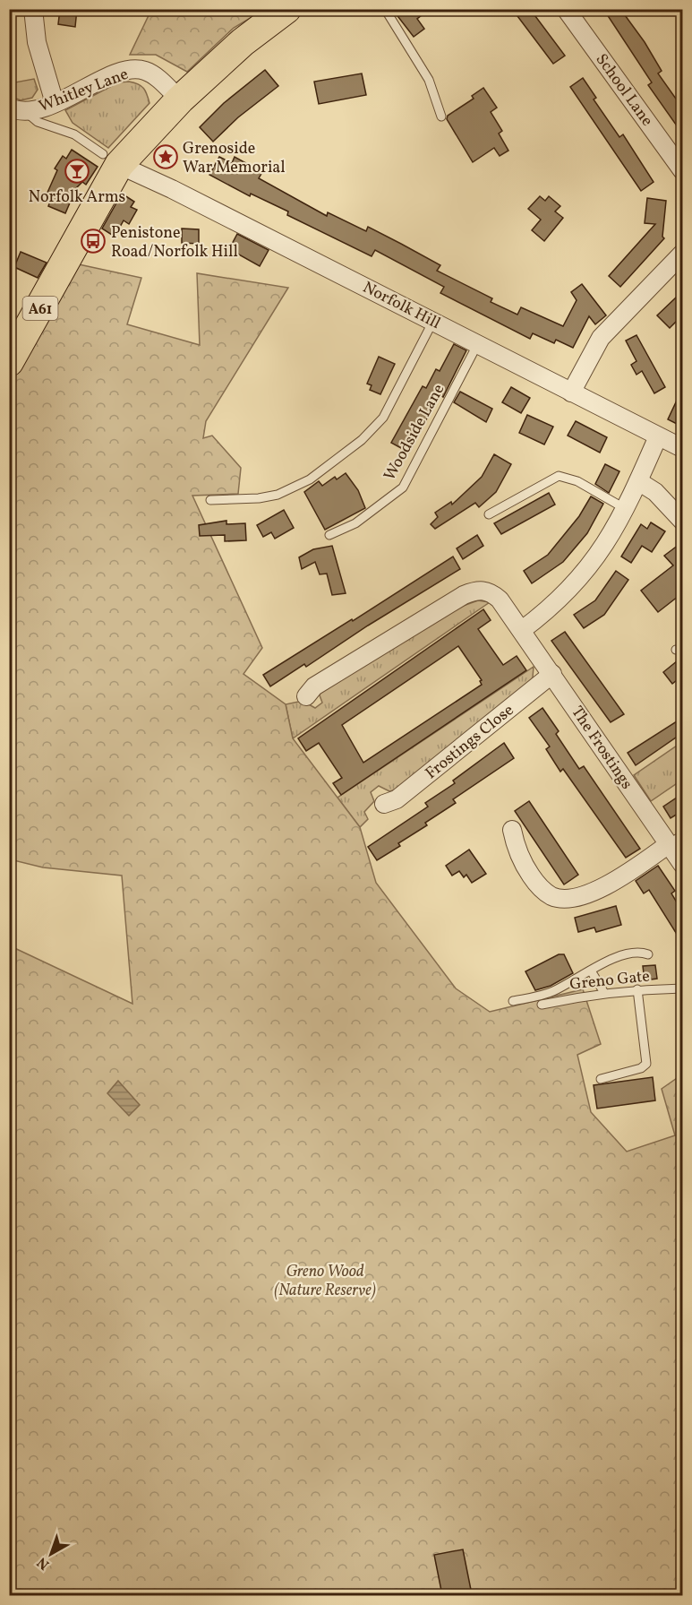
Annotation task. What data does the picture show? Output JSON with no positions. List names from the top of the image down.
{
  "streets": {
    "highway": ["A61"],
    "street": [
      "Whitley Lane",
      "School Lane",
      "Norfolk Hill",
      "Frostings Close",
      "The Frostings"
    ],
    "lane": ["Woodside Lane", "Greno Gate"]
  },
  "crossings": [
    ["Whitley Lane", "A61"],
    ["Norfolk Hill", "A61"],
    ["Norfolk Hill", "Woodside Lane"],
    ["Frostings Close", "The Frostings"]
  ],
  "parks": ["Greno Wood (Nature Reserve)"],
  "places": {
    "place": ["Grenoside War Memorial"],
    "bar": ["Norfolk Arms"],
    "bus stop": ["Penistone Road/Norfolk Hill"]
  },
  "north": "bottom left"
}
